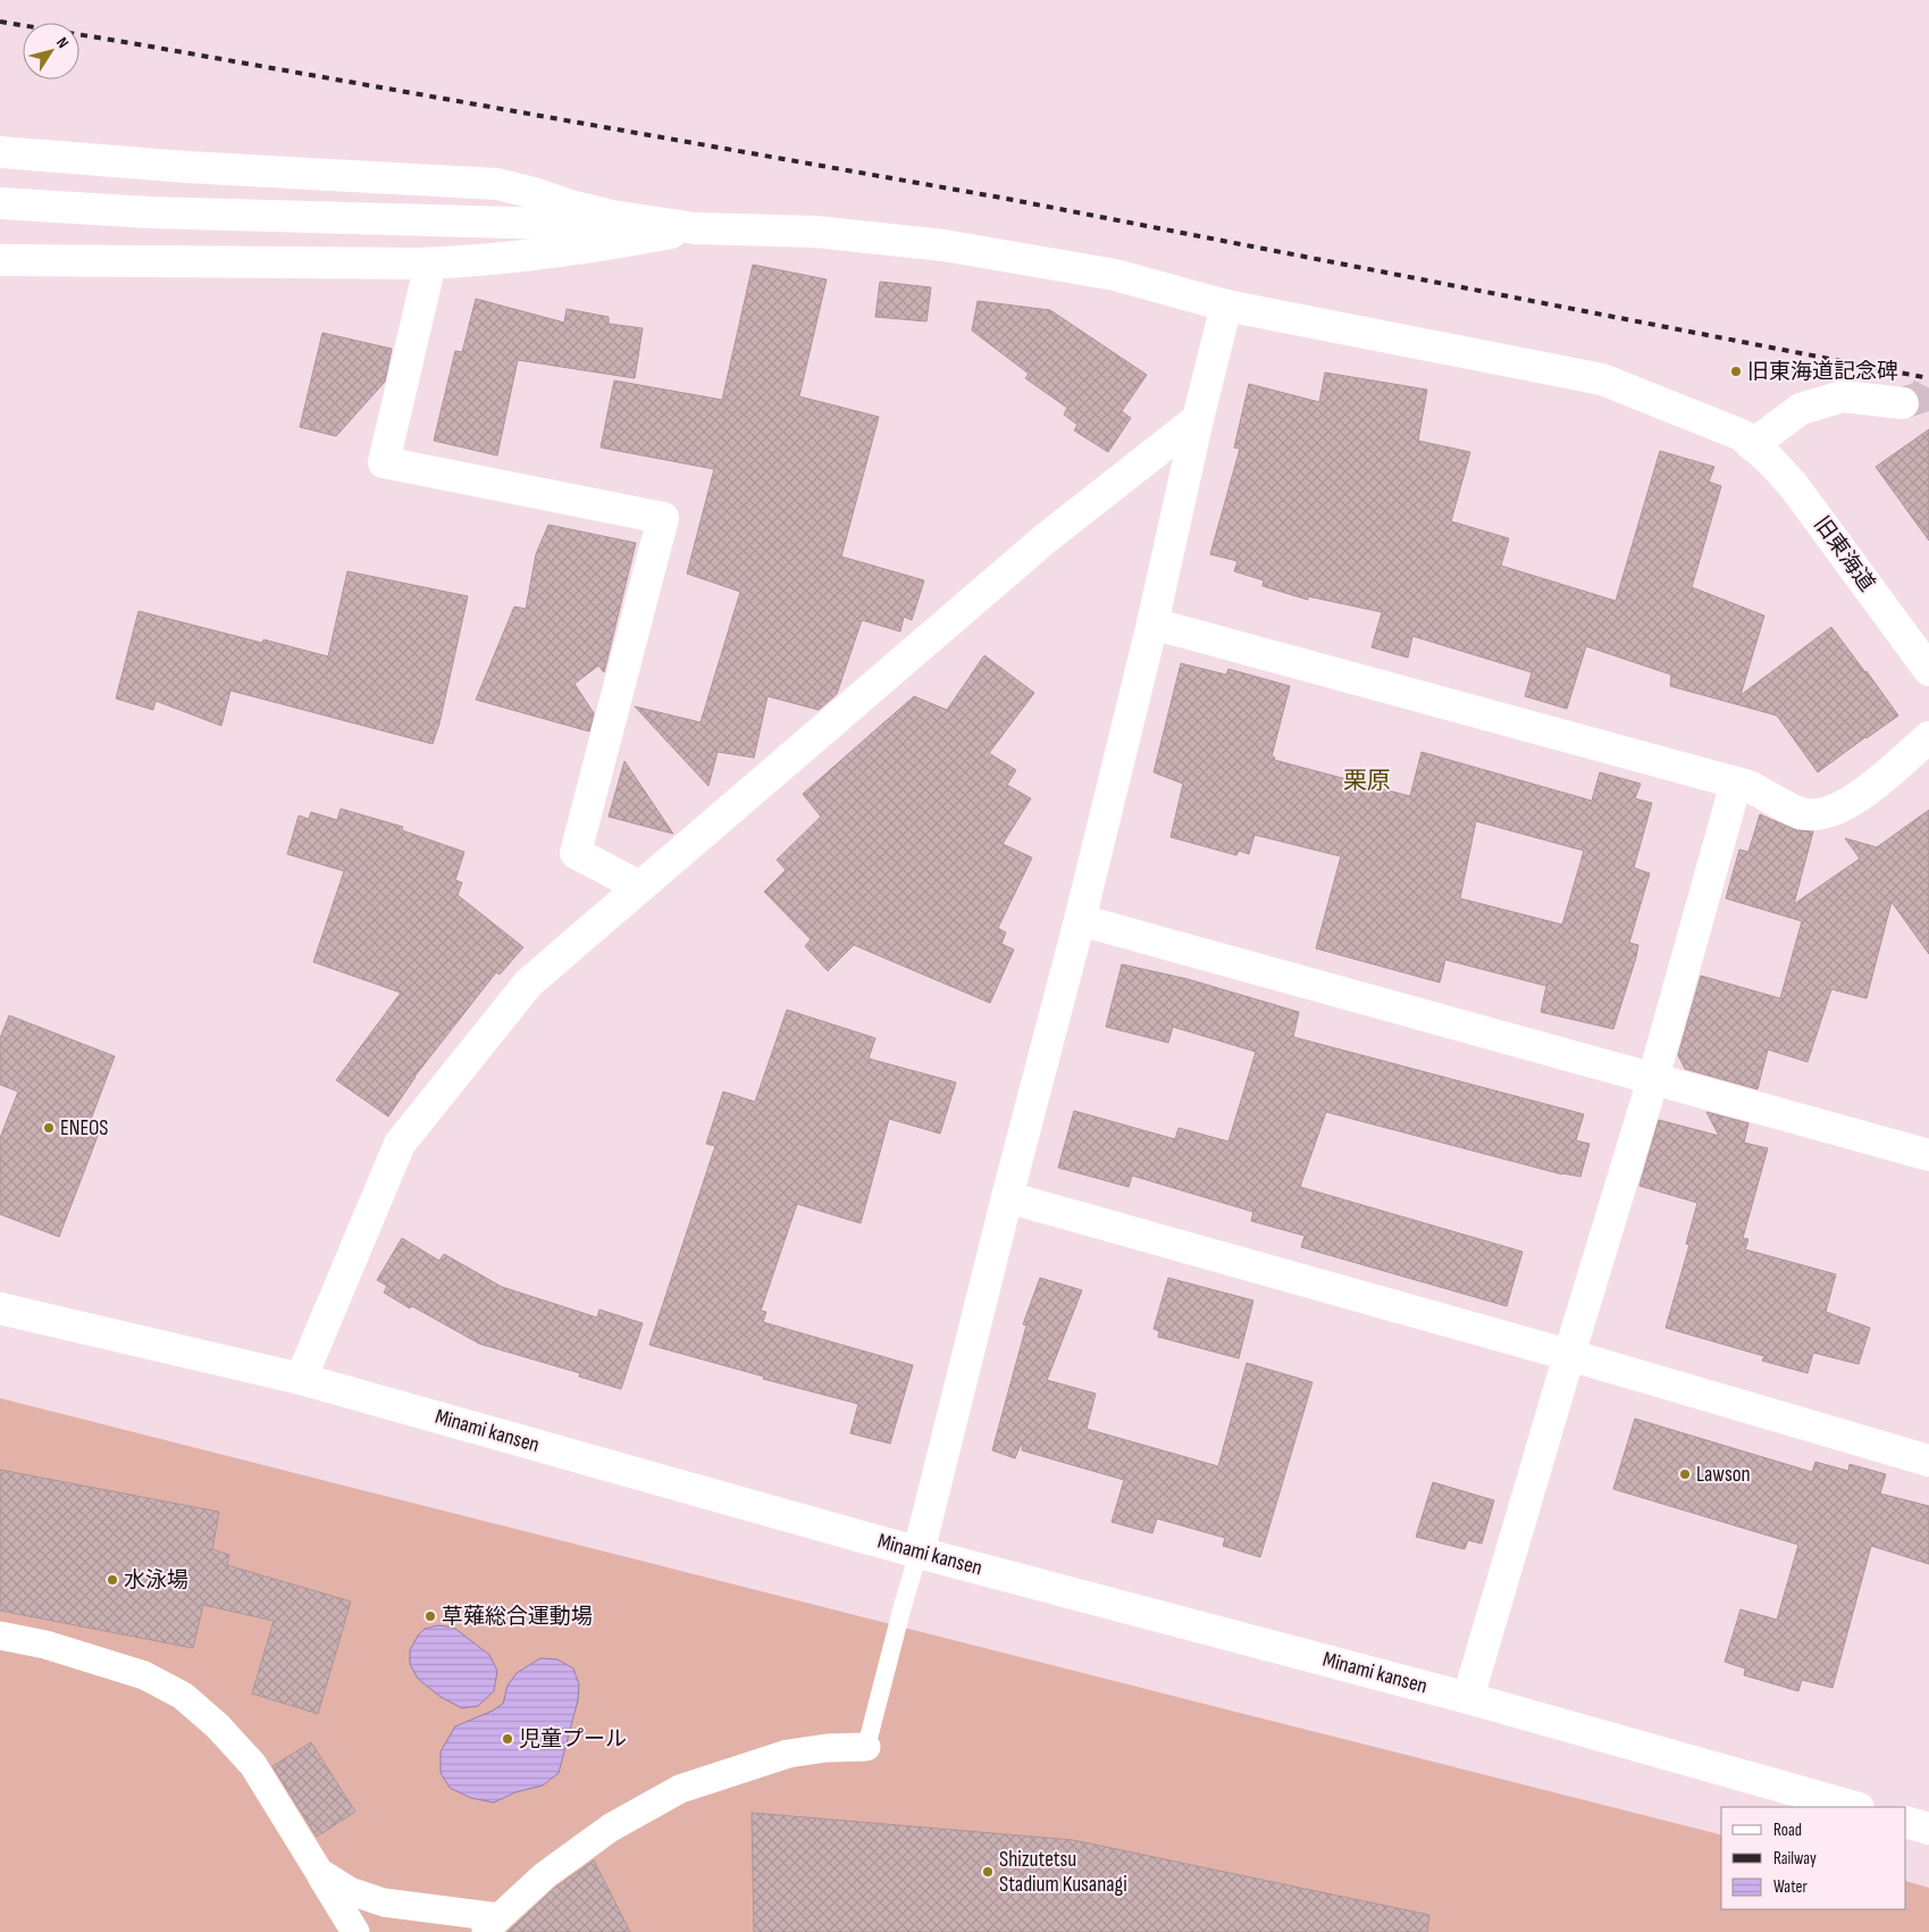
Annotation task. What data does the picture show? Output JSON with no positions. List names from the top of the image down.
{
  "streets": {
    "street": ["旧東海道", "Minami kansen"]
  },
  "districts": ["栗原"],
  "places": [
    "旧東海道記念碑",
    "ENEOS",
    "Lawson",
    "水泳場",
    "草薙総合運動場",
    "児童プール",
    "Shizutetsu Stadium Kusanagi"
  ],
  "legend": ["Road", "Railway", "Water"],
  "north": "top right"
}
